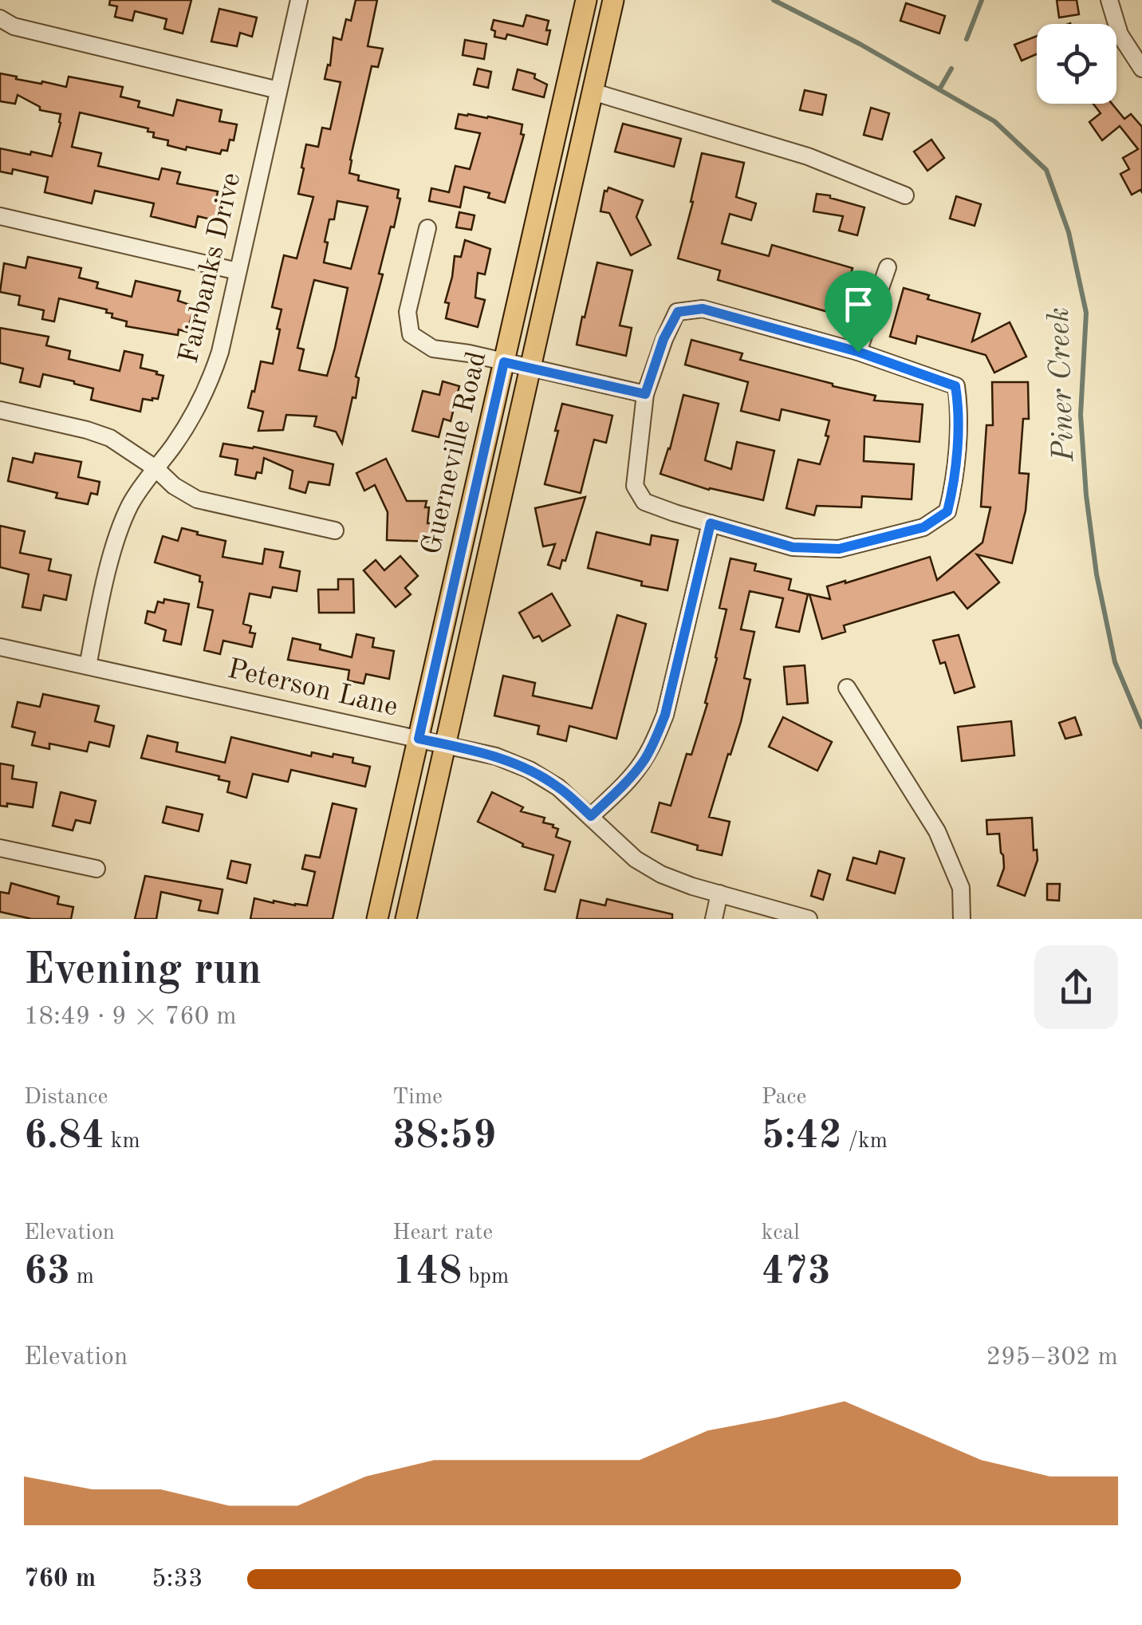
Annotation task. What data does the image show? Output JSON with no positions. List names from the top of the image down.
{
  "streets": {
    "main road": ["Guerneville Road"],
    "street": ["Fairbanks Drive", "Peterson Lane"]
  },
  "crossings": [
    ["Fairbanks Drive", "Peterson Lane"],
    ["Guerneville Road", "Peterson Lane"]
  ],
  "water": ["Piner Creek"],
  "page": {
    "heading": ["Evening run", "18:49 · 9 × 760 m"],
    "stats": [
      ["Distance", "6.84 km"],
      ["Time", "38:59"],
      ["Pace", "5:42 /km"],
      ["Elevation", "63 m"],
      ["Heart rate", "148 bpm"],
      ["kcal", "473"]
    ],
    "chart": ["Elevation", "295–302 m"],
    "list": [
      {
        "name": "760 m",
        "note": "5:33"
      }
    ]
  }
}
